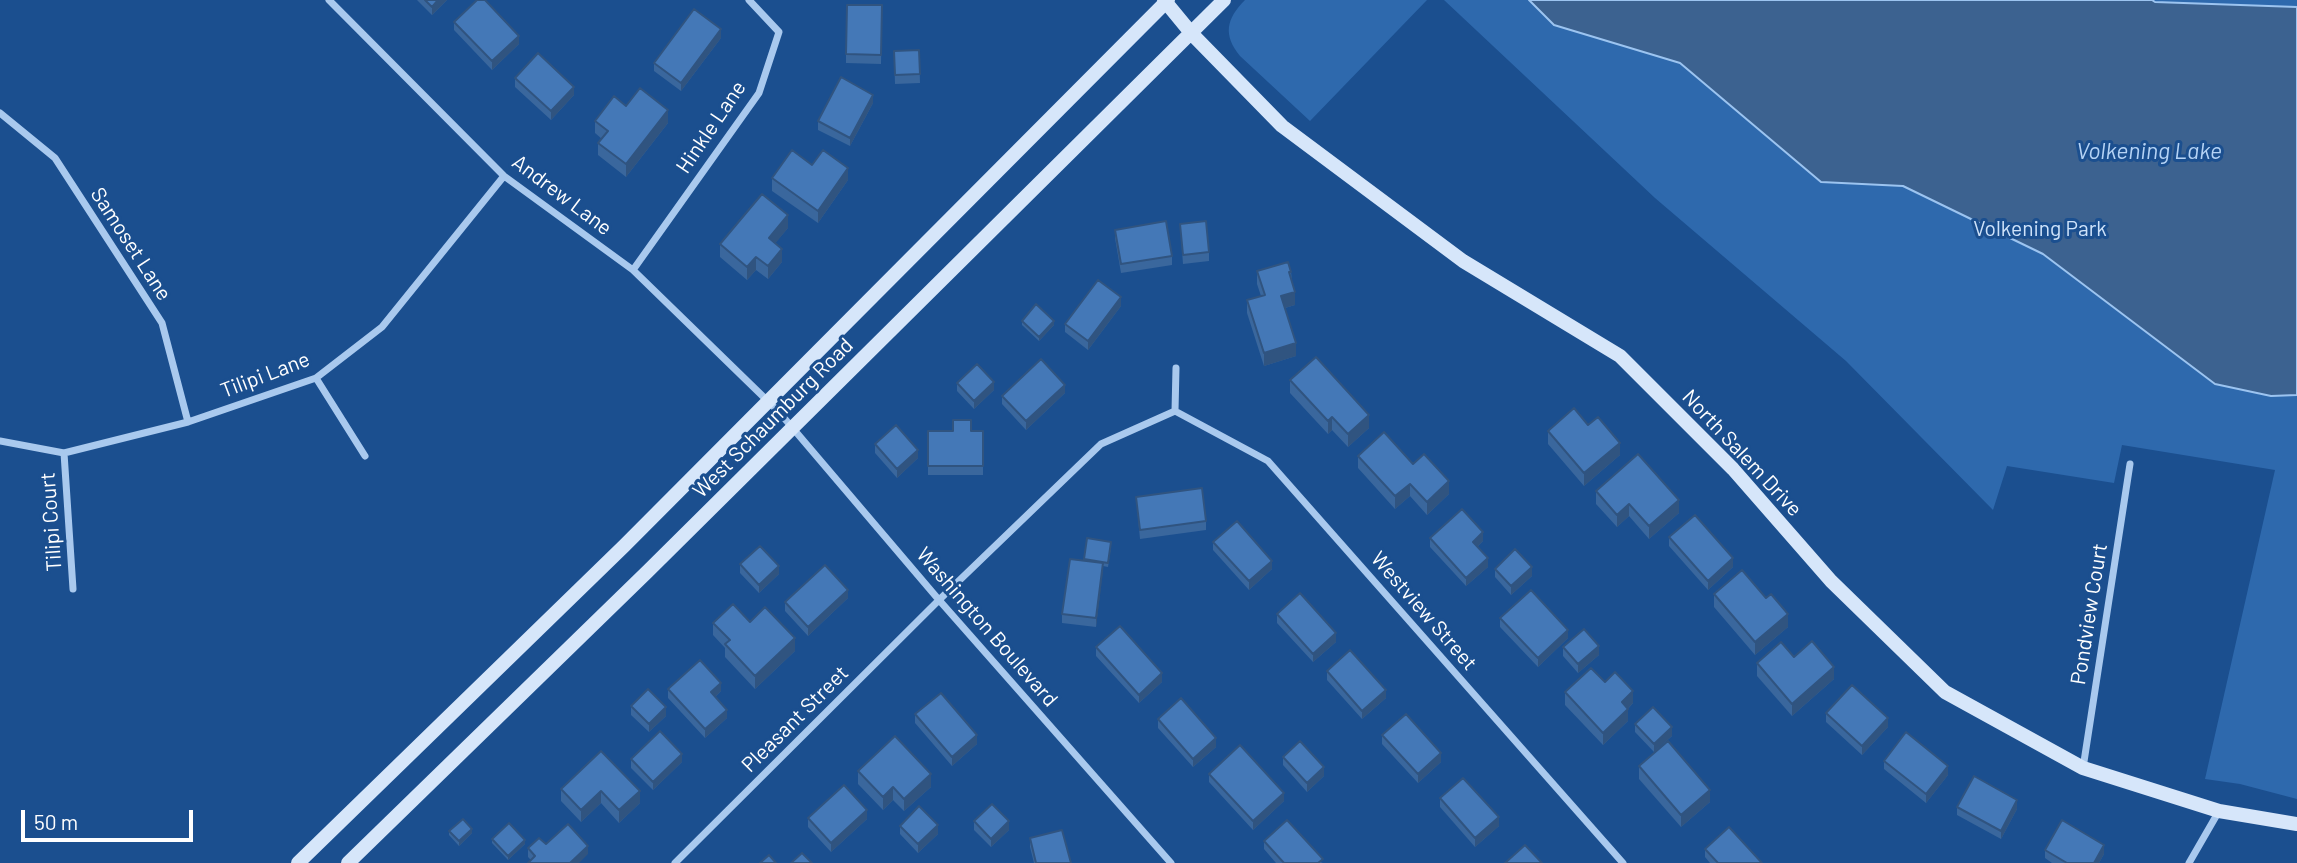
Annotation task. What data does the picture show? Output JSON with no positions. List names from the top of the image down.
{
  "streets": {
    "main road": ["West Schaumburg Road", "North Salem Drive"],
    "street": [
      "Hinkle Lane",
      "Andrew Lane",
      "Samoset Lane",
      "Tilipi Lane",
      "Tilipi Court",
      "Westview Street",
      "Pondview Court",
      "Washington Boulevard",
      "Pleasant Street"
    ]
  },
  "crossings": [
    ["Hinkle Lane", "Andrew Lane"],
    ["Andrew Lane", "Tilipi Lane"],
    ["Andrew Lane", "West Schaumburg Road"],
    ["Andrew Lane", "Washington Boulevard"],
    ["Samoset Lane", "Tilipi Lane"],
    ["Tilipi Lane", "Tilipi Court"],
    ["West Schaumburg Road", "North Salem Drive"],
    ["West Schaumburg Road", "Washington Boulevard"],
    ["North Salem Drive", "Pondview Court"],
    ["Washington Boulevard", "Pleasant Street"]
  ],
  "water": ["Volkening Lake"],
  "parks": ["Volkening Park"],
  "scale_bar": "50 m"
}
